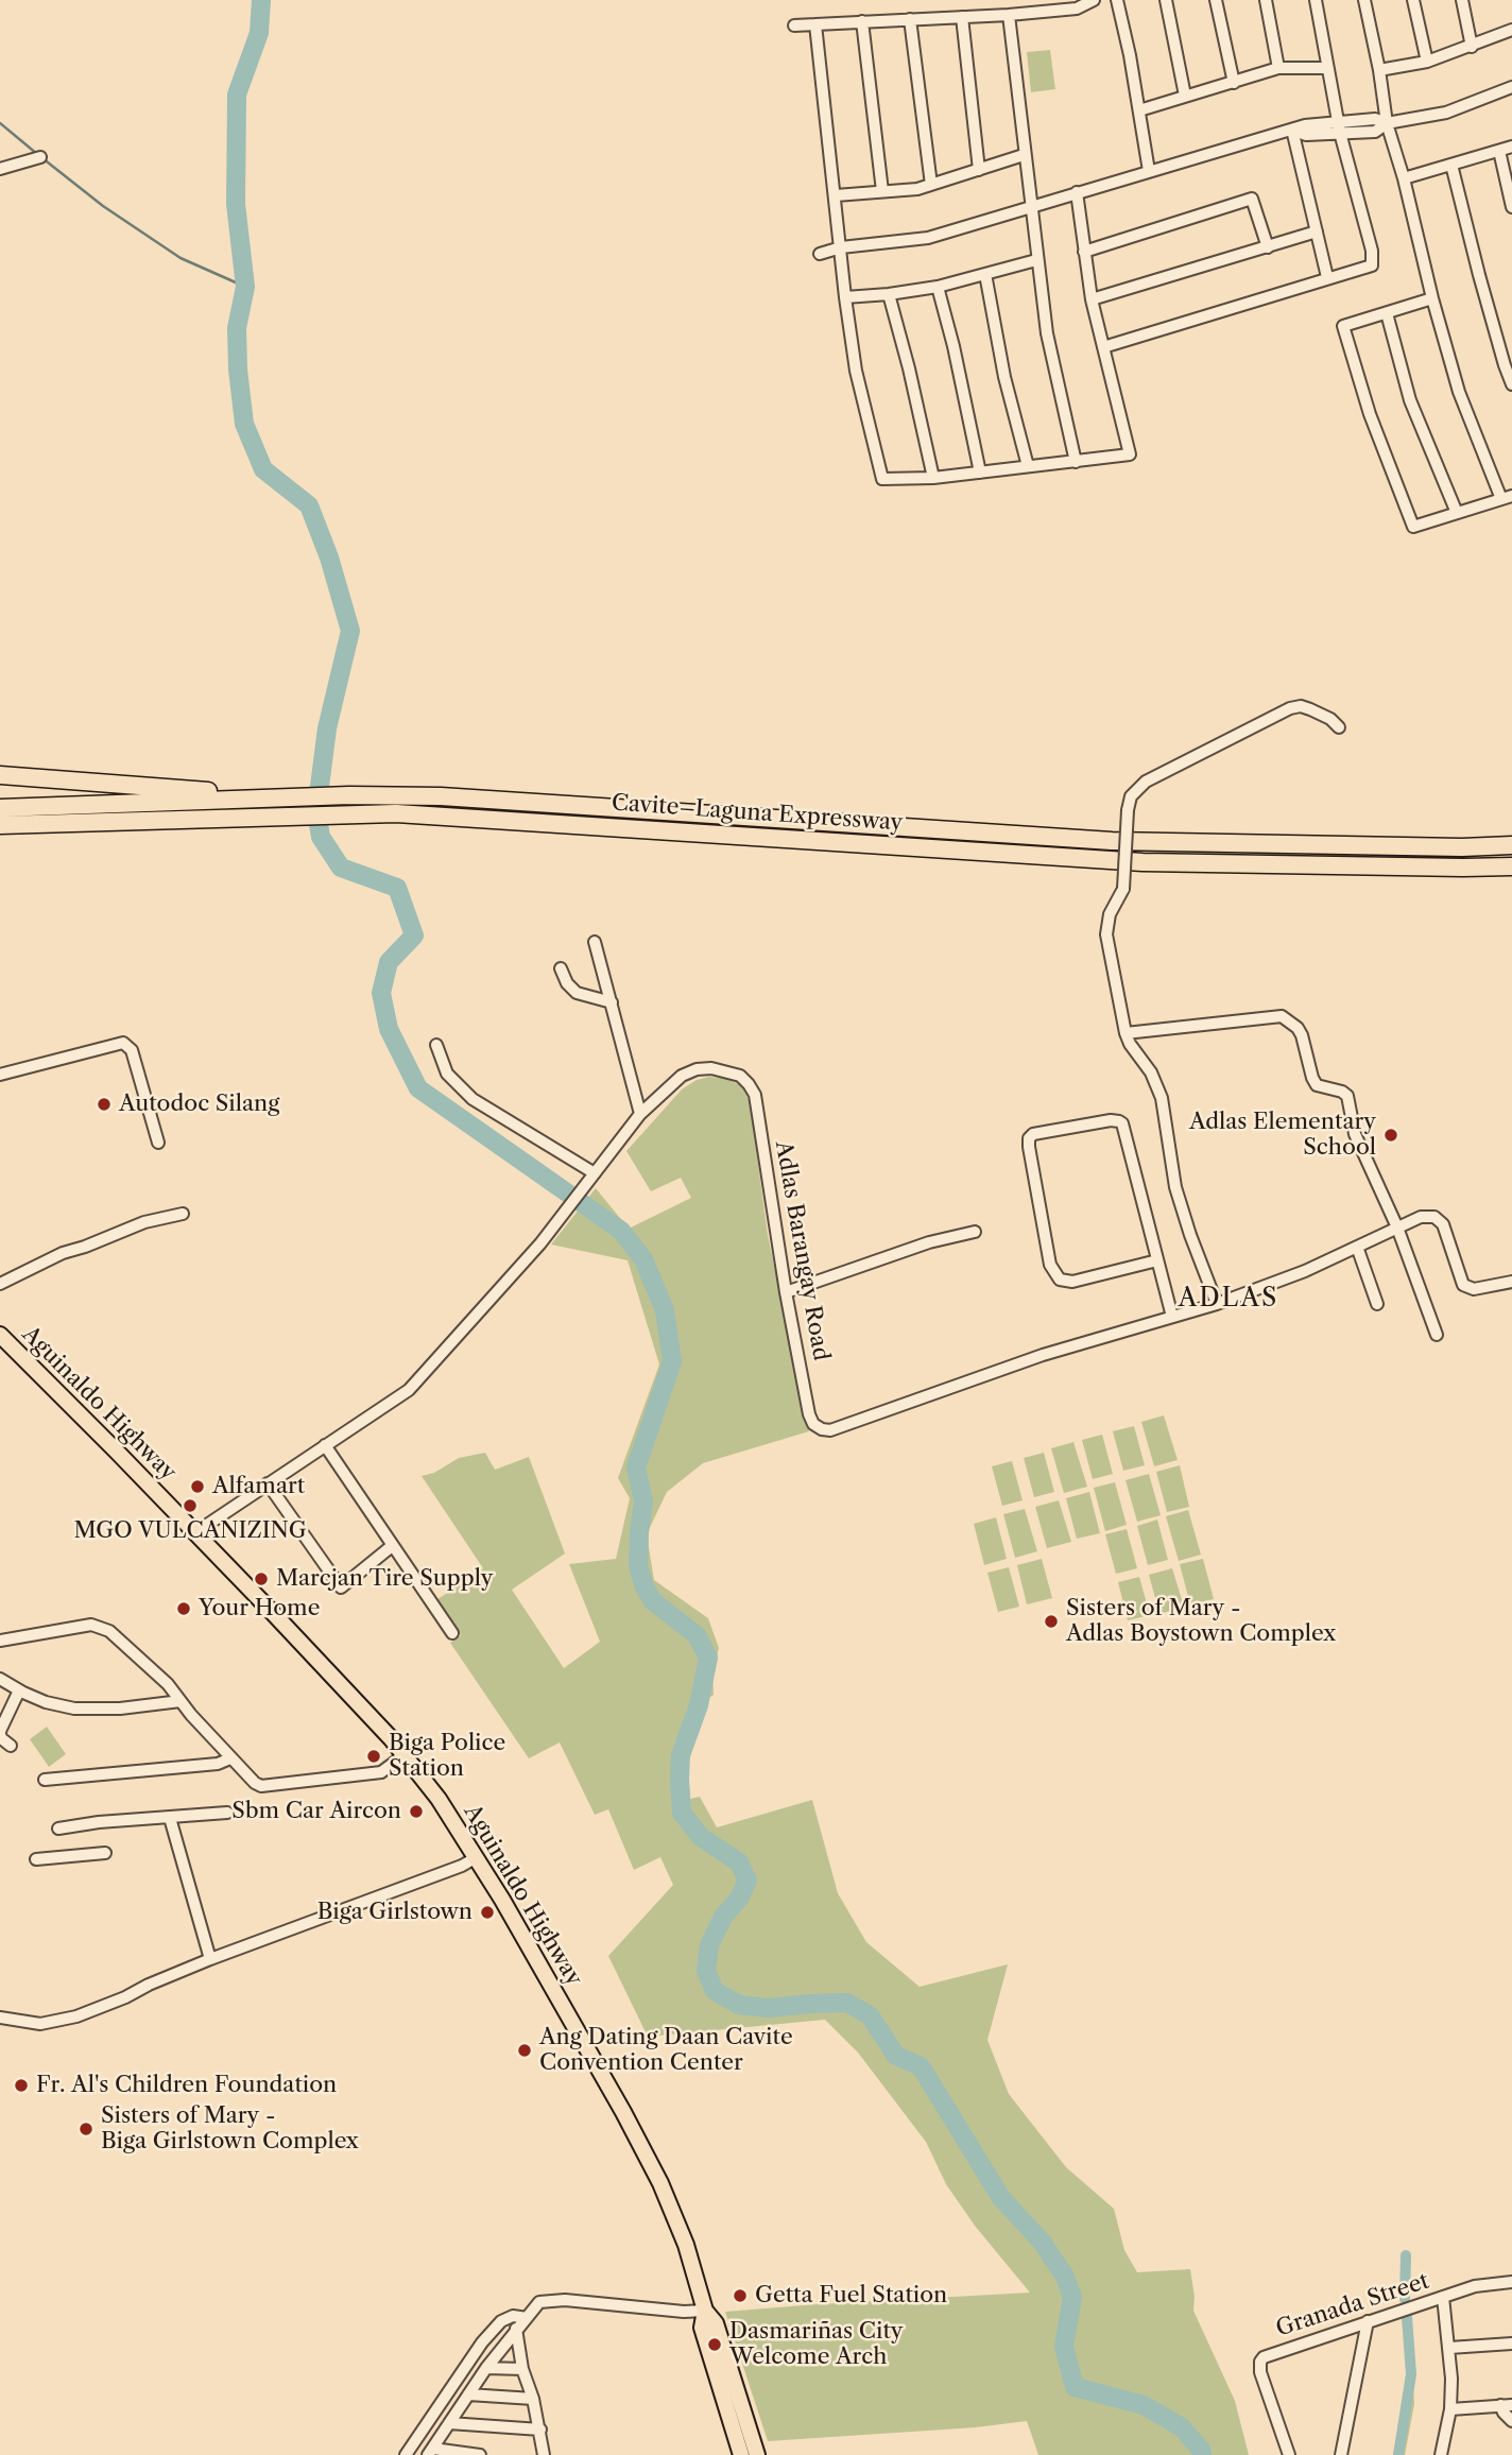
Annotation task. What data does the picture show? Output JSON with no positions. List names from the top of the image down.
{
  "streets": {
    "highway": ["Cavite–Laguna Expressway"],
    "main road": ["Aguinaldo Highway"],
    "street": ["Adlas Barangay Road", "Granada Street"]
  },
  "crossings": [
    ["Adlas Barangay Road", "Aguinaldo Highway"]
  ],
  "districts": ["ADLAS"],
  "places": [
    "Autodoc Silang",
    "Adlas Elementary School",
    "Alfamart",
    "MGO VULCANIZING",
    "Marcjan Tire Supply",
    "Your Home",
    "Sisters of Mary - Adlas Boystown Complex",
    "Biga Police Station",
    "Sbm Car Aircon",
    "Biga Girlstown",
    "Ang Dating Daan Cavite Convention Center",
    "Fr. Al's Children Foundation",
    "Sisters of Mary - Biga Girlstown Complex",
    "Getta Fuel Station",
    "Dasmariñas City Welcome Arch"
  ]
}
